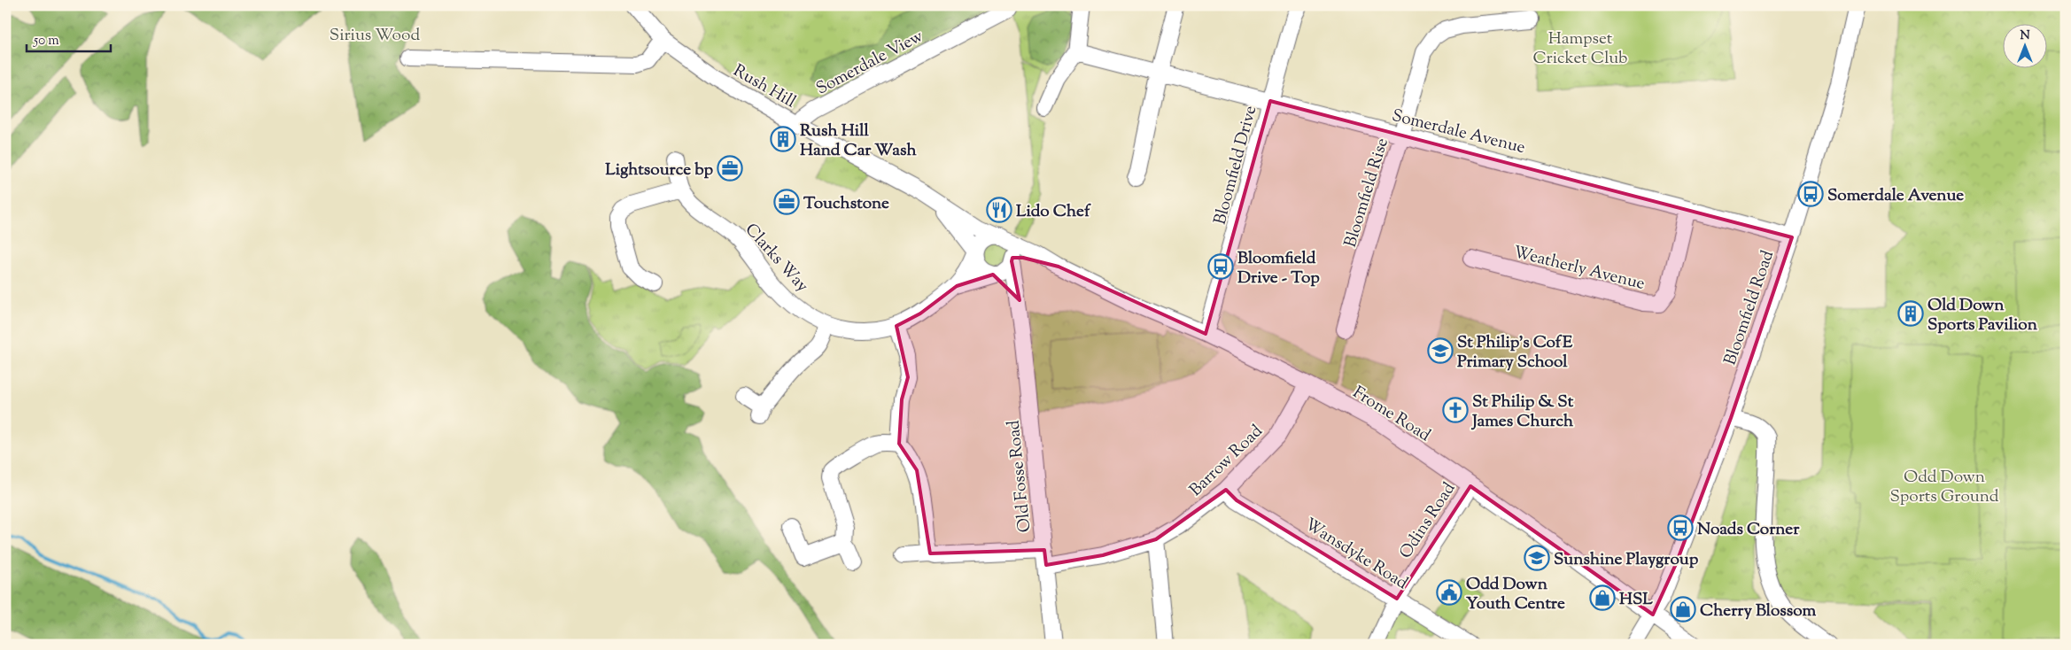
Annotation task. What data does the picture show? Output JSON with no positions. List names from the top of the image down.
{
  "streets": {
    "street": [
      "Somerdale View",
      "Rush Hill",
      "Somerdale Avenue",
      "Bloomfield Drive",
      "Bloomfield Rise",
      "Clarks Way",
      "Weatherly Avenue",
      "Bloomfield Road",
      "Frome Road",
      "Barrow Road",
      "Old Fosse Road",
      "Odins Road",
      "Wansdyke Road"
    ]
  },
  "crossings": [
    ["Somerdale View", "Rush Hill"],
    ["Rush Hill", "Clarks Way"],
    ["Rush Hill", "Frome Road"],
    ["Rush Hill", "Old Fosse Road"],
    ["Somerdale Avenue", "Bloomfield Drive"],
    ["Somerdale Avenue", "Bloomfield Rise"],
    ["Somerdale Avenue", "Weatherly Avenue"],
    ["Somerdale Avenue", "Bloomfield Road"],
    ["Bloomfield Drive", "Frome Road"],
    ["Clarks Way", "Frome Road"],
    ["Clarks Way", "Old Fosse Road"],
    ["Bloomfield Road", "Frome Road"],
    ["Frome Road", "Barrow Road"],
    ["Frome Road", "Old Fosse Road"],
    ["Frome Road", "Odins Road"],
    ["Barrow Road", "Old Fosse Road"],
    ["Barrow Road", "Wansdyke Road"],
    ["Odins Road", "Wansdyke Road"]
  ],
  "parks": ["Sirius Wood", "Hampset Cricket Club", "Odd Down Sports Ground"],
  "places": {
    "building": ["Rush Hill Hand Car Wash", "Old Down Sports Pavilion"],
    "office": ["Lightsource bp", "Touchstone"],
    "bus stop": ["Somerdale Avenue", "Bloomfield Drive - Top", "Noads Corner"],
    "restaurant": ["Lido Chef"],
    "school or university": ["St Philip's CofE Primary School", "Sunshine Playgroup"],
    "church": ["St Philip & St James Church"],
    "public building": ["Odd Down Youth Centre"],
    "shop": ["HSL", "Cherry Blossom"]
  },
  "scale_bar": "50 m",
  "north": "top"
}
